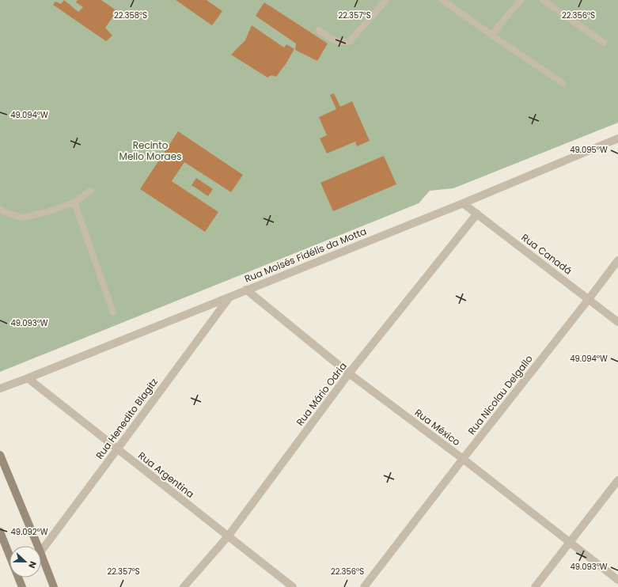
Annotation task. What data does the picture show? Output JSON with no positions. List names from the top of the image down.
{
  "streets": {
    "street": [
      "Rua Canadá",
      "Rua Moisés Fidélis da Motta",
      "Rua Mário Odria",
      "Rua Nicolau Delgallo",
      "Rua Henedito Blagitz",
      "Rua México",
      "Rua Argentina"
    ]
  },
  "crossings": [
    ["Rua Canadá", "Rua Moisés Fidélis da Motta"],
    ["Rua Canadá", "Rua Mário Odria"],
    ["Rua Canadá", "Rua Nicolau Delgallo"],
    ["Rua Moisés Fidélis da Motta", "Rua Henedito Blagitz"],
    ["Rua Moisés Fidélis da Motta", "Rua México"],
    ["Rua Moisés Fidélis da Motta", "Rua Argentina"],
    ["Rua Mário Odria", "Rua México"],
    ["Rua Mário Odria", "Rua Argentina"],
    ["Rua Nicolau Delgallo", "Rua México"],
    ["Rua Henedito Blagitz", "Rua Argentina"]
  ],
  "parks": ["Recinto Mello Moraes"],
  "north": "right",
  "coordinates": [
    "22.358°S",
    "22.357°S",
    "22.356°S",
    "49.094°W",
    "49.095°W",
    "49.093°W",
    "49.092°W"
  ]
}
